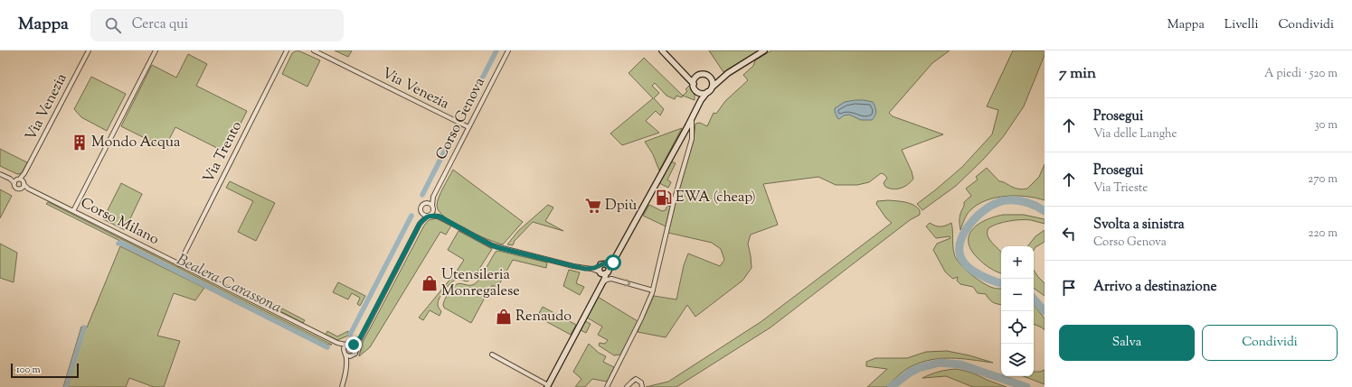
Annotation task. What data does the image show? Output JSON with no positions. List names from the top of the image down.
{
  "streets": {
    "street": [
      "Via Venezia",
      "Corso Genova",
      "Via Trento",
      "Corso Milano"
    ]
  },
  "crossings": [
    ["Via Venezia", "Corso Genova"],
    ["Via Venezia", "Corso Milano"],
    ["Corso Genova", "Corso Milano"],
    ["Via Trento", "Corso Milano"]
  ],
  "water": ["Bealera Carassona"],
  "places": {
    "building": ["Mondo Acqua"],
    "fuel station": ["EWA (cheap)"],
    "supermarket": ["Dpiù"],
    "shop": ["Utensileria Monregalese", "Renaudo"]
  },
  "scale_bar": "100 m",
  "page": {
    "header": "Mappa",
    "search": "Cerca qui",
    "nav": ["Mappa", "Livelli", "Condividi"],
    "heading": ["7 min", "A piedi · 520 m"],
    "list": [
      ["Prosegui", "Via delle Langhe", "30 m"],
      ["Prosegui", "Via Trieste", "270 m"],
      ["Svolta a sinistra", "Corso Genova", "220 m"],
      "Arrivo a destinazione"
    ],
    "map_buttons": ["+", "−"],
    "buttons": ["Salva", "Condividi"],
    "scale": "100 m"
  }
}
